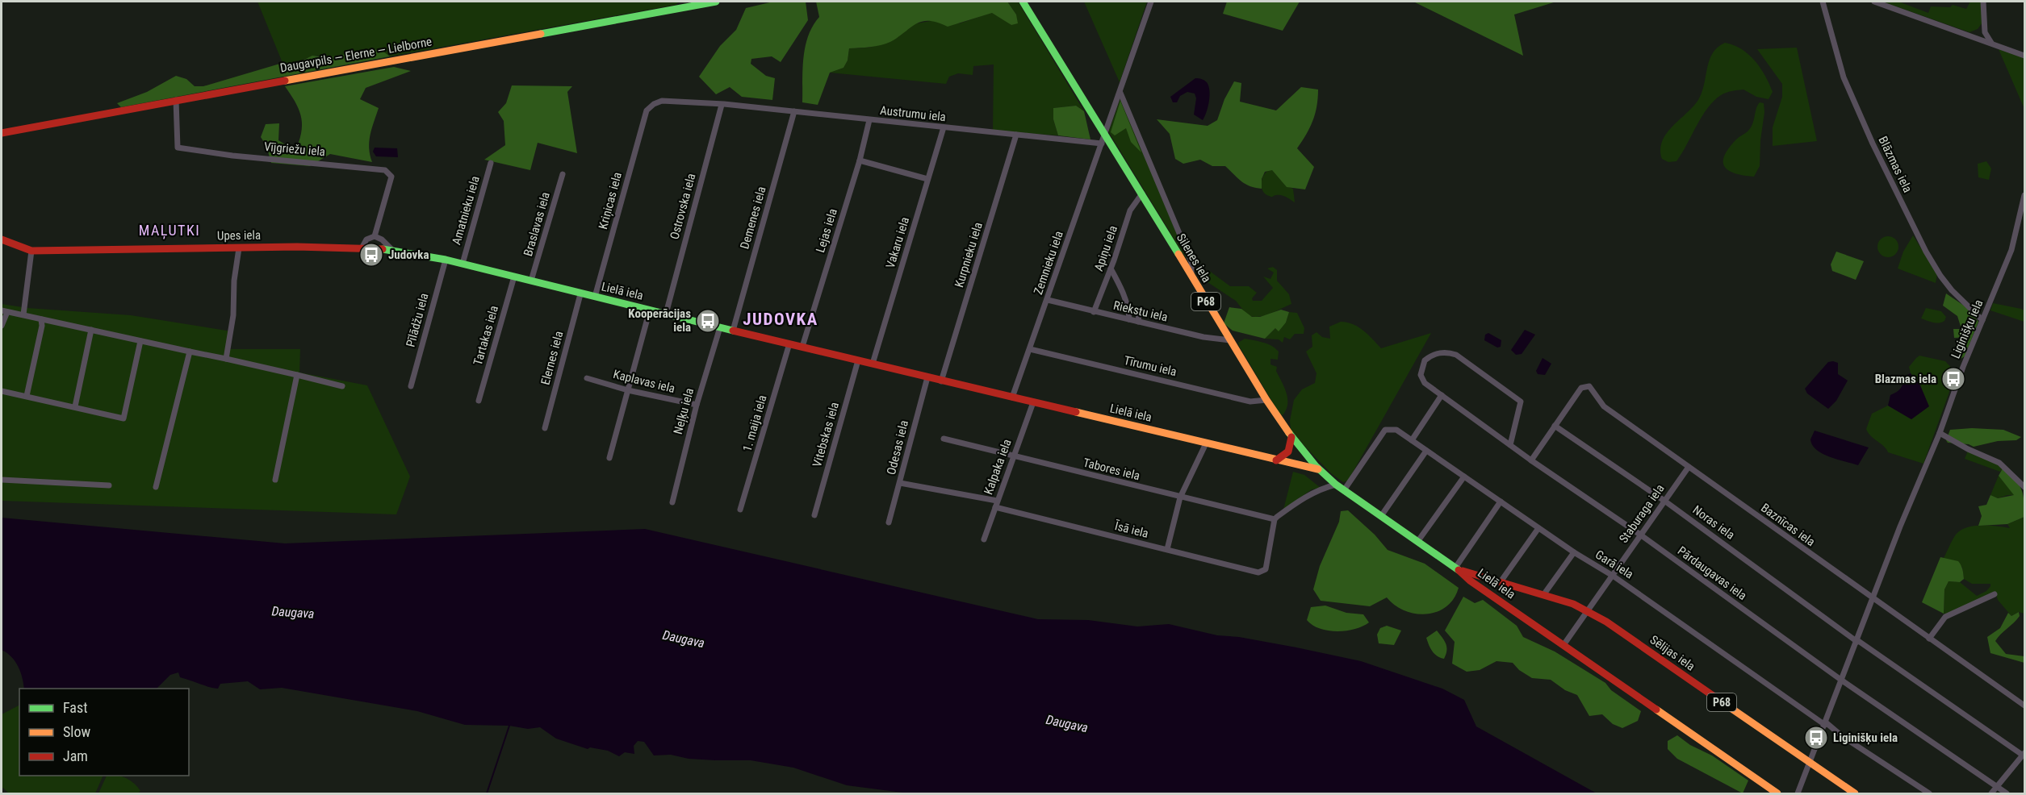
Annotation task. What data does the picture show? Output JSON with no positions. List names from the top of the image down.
{
  "streets": {
    "main road": [
      "Daugavpils — Elerne — Lielborne",
      "Upes iela",
      "Silenes iela",
      "Lielā iela",
      "P68",
      "Sēlijas iela"
    ],
    "street": [
      "Austrumu iela",
      "Vījgriežu iela",
      "Blāzmas iela",
      "Kriņicas iela",
      "Ostrovska iela",
      "Amatnieku iela",
      "Demenes iela",
      "Braslavas iela",
      "Lejas iela",
      "Vakaru iela",
      "Apiņu iela",
      "Kurpnieku iela",
      "Zemnieku iela",
      "Riekstu iela",
      "Pīlādžu iela",
      "Liginišķu iela",
      "Tartakas iela",
      "Elernes iela",
      "Tīrumu iela",
      "Kaplavas iela",
      "Neļķu iela",
      "1. maija iela",
      "Vitebskas iela",
      "Odesas iela",
      "Kalpaka iela",
      "Tabores iela",
      "Staburaga iela",
      "Noras iela",
      "Baznīcas iela",
      "Īsā iela",
      "Garā iela",
      "Pārdaugavas iela"
    ]
  },
  "crossings": [
    ["Daugavpils — Elerne — Lielborne", "Vījgriežu iela"],
    ["Austrumu iela", "Kriņicas iela"],
    ["Austrumu iela", "Ostrovska iela"],
    ["Austrumu iela", "Demenes iela"],
    ["Austrumu iela", "Lejas iela"],
    ["Austrumu iela", "Vakaru iela"],
    ["Austrumu iela", "Kurpnieku iela"],
    ["Austrumu iela", "Zemnieku iela"],
    ["Blāzmas iela", "Liginišķu iela"],
    ["Kriņicas iela", "Lielā iela"],
    ["Ostrovska iela", "Lielā iela"],
    ["Amatnieku iela", "Lielā iela"],
    ["Demenes iela", "Lielā iela"],
    ["Braslavas iela", "Lielā iela"],
    ["Lejas iela", "Lielā iela"],
    ["Upes iela", "Lielā iela"],
    ["Vakaru iela", "Lielā iela"],
    ["Apiņu iela", "Silenes iela"],
    ["Apiņu iela", "Riekstu iela"],
    ["Kurpnieku iela", "Lielā iela"],
    ["Silenes iela", "Zemnieku iela"],
    ["Silenes iela", "Lielā iela"],
    ["Silenes iela", "P68"],
    ["Silenes iela", "Riekstu iela"],
    ["Silenes iela", "Tīrumu iela"],
    ["Zemnieku iela", "Lielā iela"],
    ["Zemnieku iela", "P68"],
    ["Zemnieku iela", "Riekstu iela"],
    ["Zemnieku iela", "Tīrumu iela"],
    ["Lielā iela", "Pīlādžu iela"],
    ["Lielā iela", "Tartakas iela"],
    ["Lielā iela", "Elernes iela"],
    ["Lielā iela", "Neļķu iela"],
    ["Lielā iela", "1. maija iela"],
    ["Lielā iela", "Vitebskas iela"],
    ["Lielā iela", "Odesas iela"],
    ["Lielā iela", "Kalpaka iela"],
    ["Lielā iela", "Staburaga iela"],
    ["Lielā iela", "Garā iela"],
    ["Lielā iela", "Sēlijas iela"],
    ["Liginišķu iela", "Noras iela"],
    ["Liginišķu iela", "Baznīcas iela"],
    ["Liginišķu iela", "Garā iela"],
    ["Liginišķu iela", "Pārdaugavas iela"],
    ["Liginišķu iela", "Sēlijas iela"],
    ["Kaplavas iela", "Neļķu iela"],
    ["Kalpaka iela", "Tabores iela"],
    ["Kalpaka iela", "Īsā iela"],
    ["Tabores iela", "Īsā iela"],
    ["Staburaga iela", "Noras iela"],
    ["Staburaga iela", "Baznīcas iela"],
    ["Staburaga iela", "Garā iela"],
    ["Staburaga iela", "Pārdaugavas iela"],
    ["Staburaga iela", "Sēlijas iela"],
    ["Noras iela", "Baznīcas iela"]
  ],
  "districts": ["MAĻUTKI", "JUDOVKA"],
  "water": ["Daugava"],
  "places": {
    "bus stop": [
      "Judovka",
      "Kooperācijas iela",
      "Blazmas iela",
      "Liginišķu iela"
    ]
  },
  "legend": ["Fast", "Slow", "Jam"]
}
